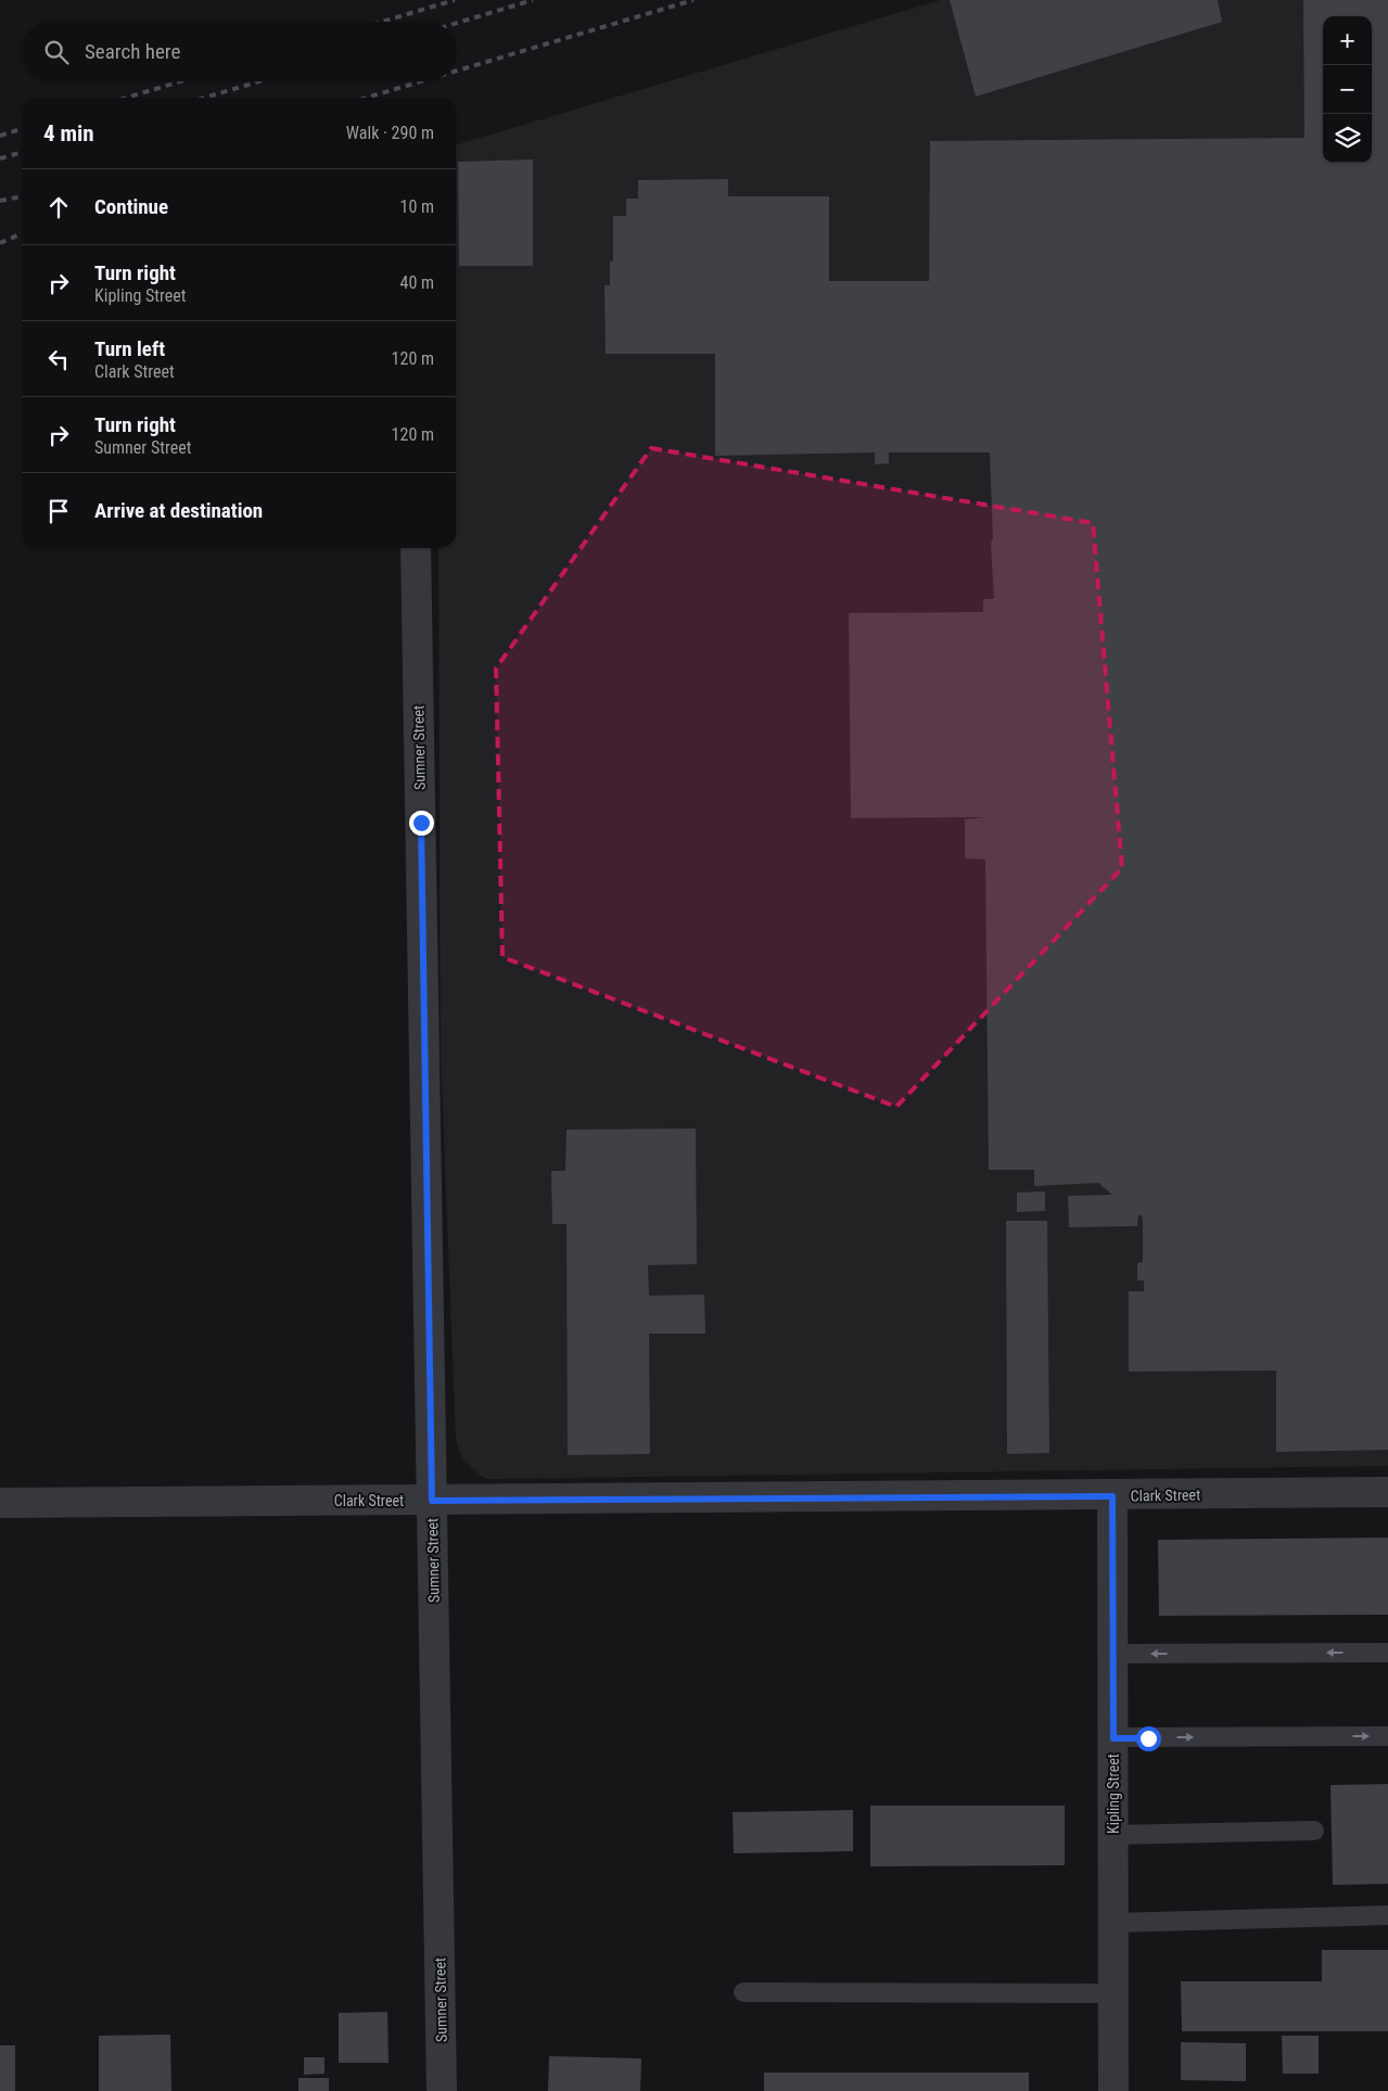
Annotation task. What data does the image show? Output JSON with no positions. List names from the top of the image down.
{
  "streets": {
    "street": ["Sumner Street", "Clark Street", "Kipling Street"]
  },
  "crossings": [
    ["Sumner Street", "Clark Street"],
    ["Clark Street", "Kipling Street"]
  ],
  "page": {
    "map_buttons": ["+", "−"],
    "search": "Search here",
    "heading": ["4 min", "Walk · 290 m"],
    "list": [
      ["Continue", "10 m"],
      ["Turn right", "Kipling Street", "40 m"],
      ["Turn left", "Clark Street", "120 m"],
      ["Turn right", "Sumner Street", "120 m"],
      "Arrive at destination"
    ]
  }
}
